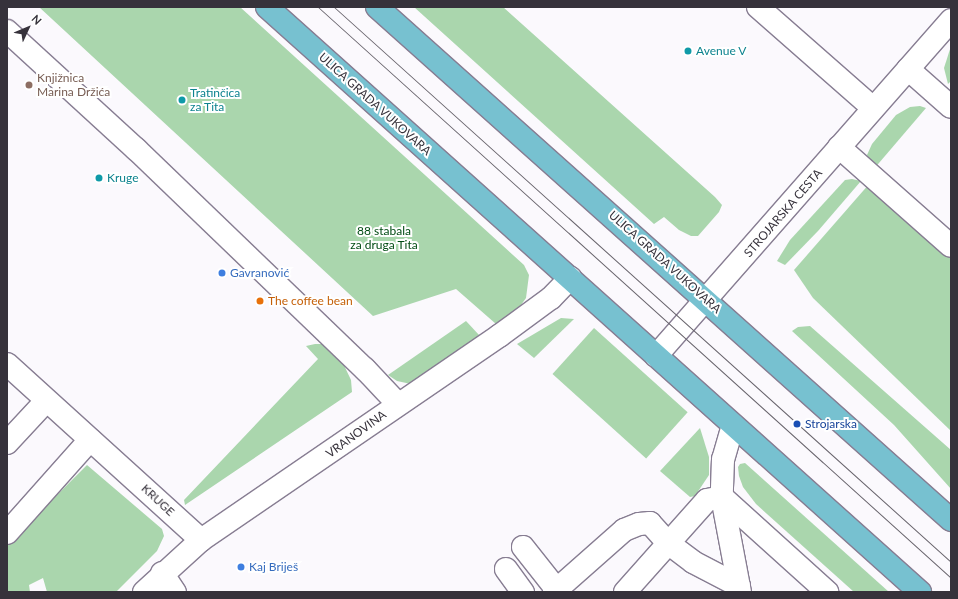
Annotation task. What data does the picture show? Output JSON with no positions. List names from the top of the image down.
{
  "streets": {
    "main road": ["ULICA GRADA VUKOVARA"],
    "street": ["STROJARSKA CESTA", "VRANOVINA", "KRUGE"]
  },
  "crossings": [
    ["ULICA GRADA VUKOVARA", "STROJARSKA CESTA"],
    ["ULICA GRADA VUKOVARA", "VRANOVINA"],
    ["VRANOVINA", "KRUGE"]
  ],
  "parks": ["88 stabala za druga Tita"],
  "places": [
    "Avenue V",
    "Knjižnica Marina Držića",
    "Tratinčica za Tita",
    "Kruge",
    "Gavranović",
    "The coffee bean",
    "Strojarska",
    "Kaj Briješ"
  ],
  "north": "top right"
}
